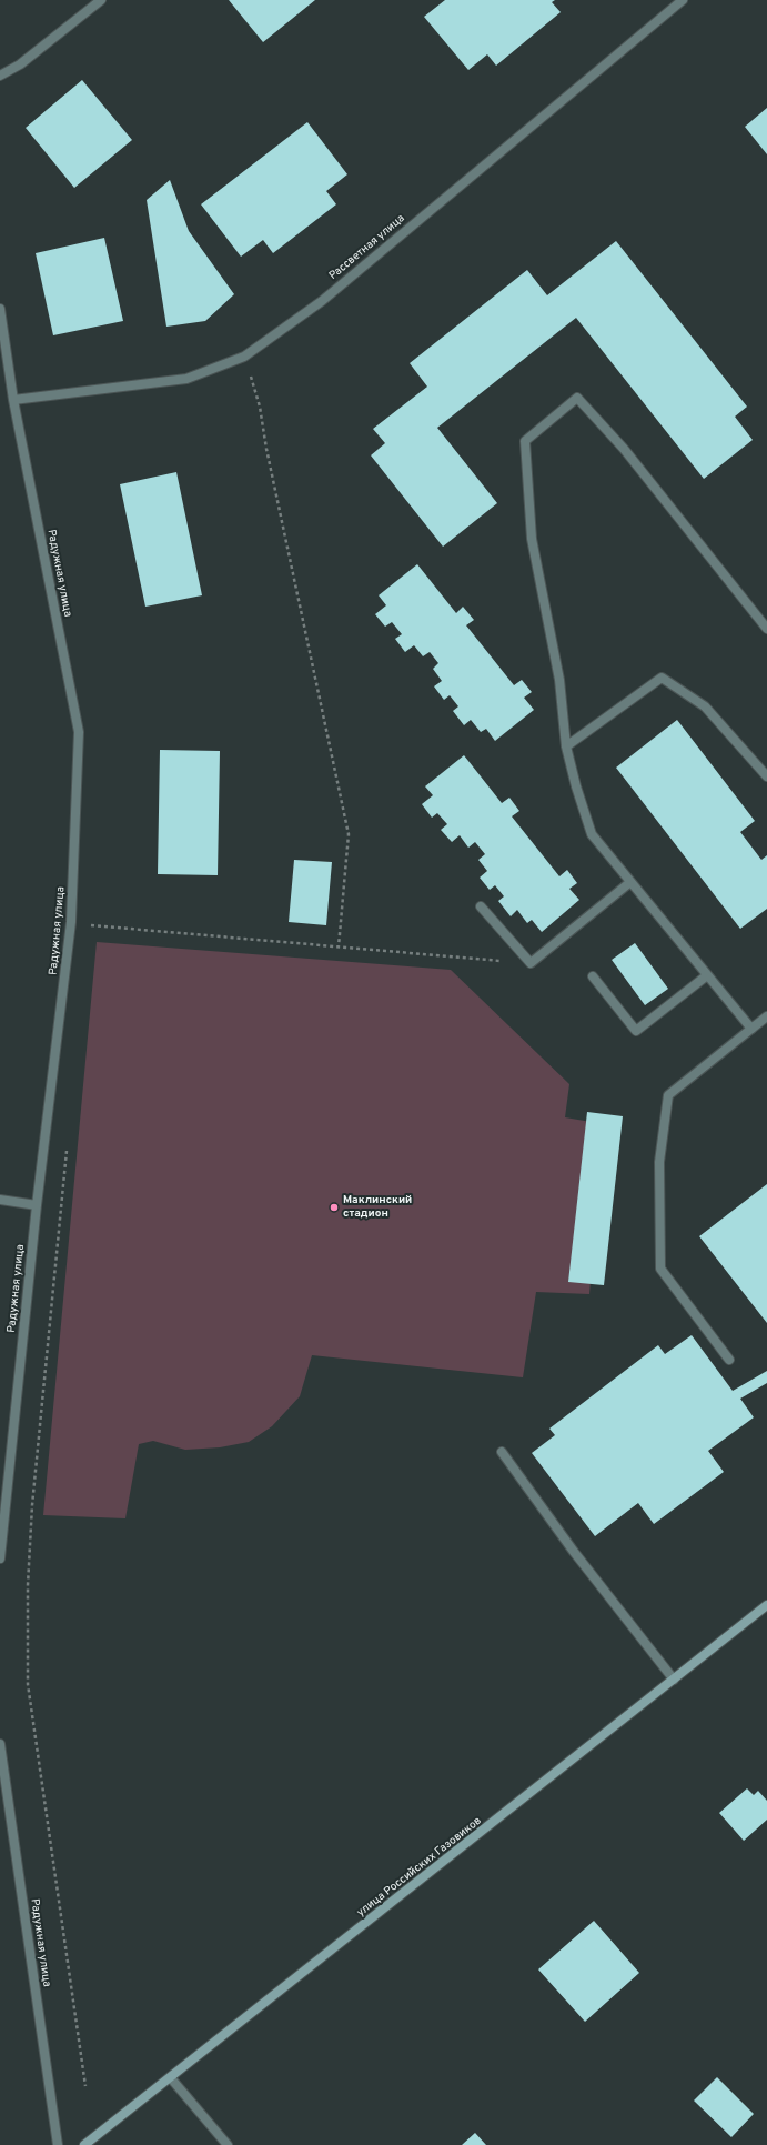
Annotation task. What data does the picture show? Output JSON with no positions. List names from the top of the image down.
{
  "streets": {
    "main road": ["улица Российских Газовиков"],
    "street": ["Рассветная улица", "Радужная улица"]
  },
  "crossings": [
    ["Рассветная улица", "Радужная улица"]
  ],
  "places": ["Маклинский стадион"]
}
